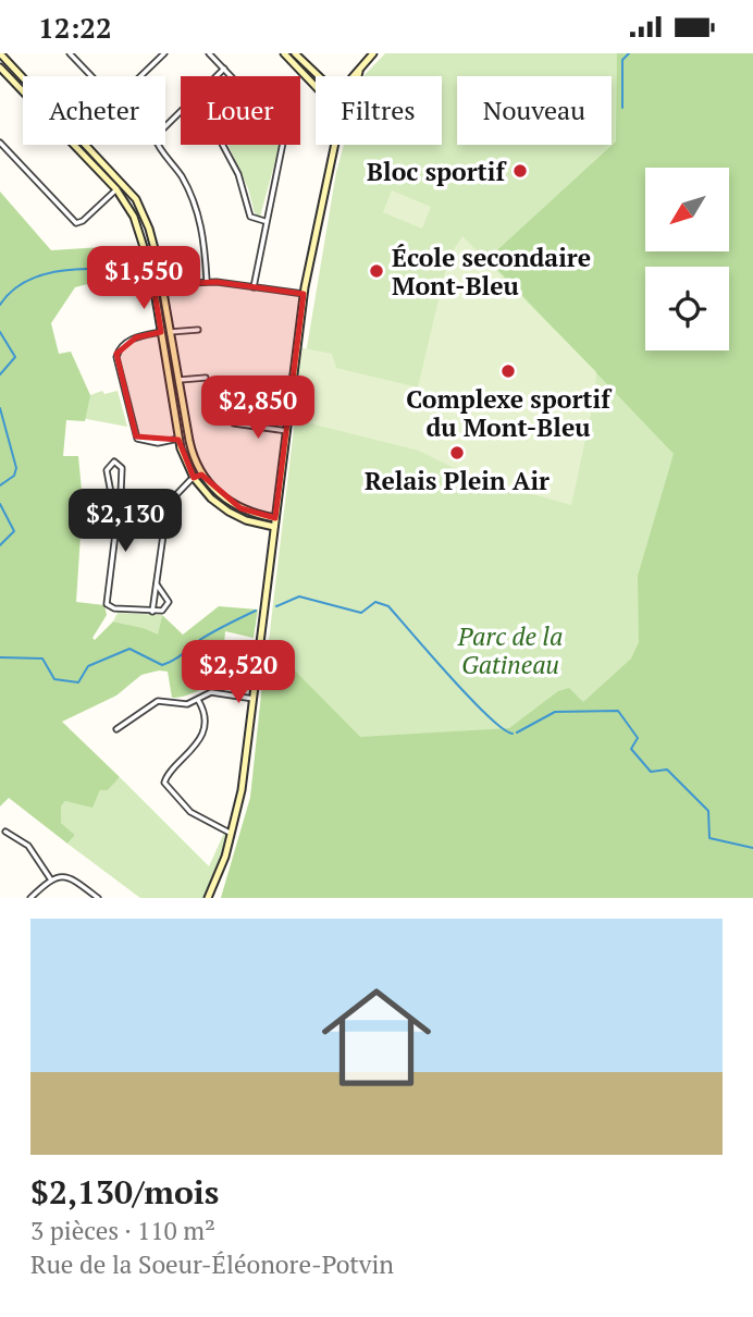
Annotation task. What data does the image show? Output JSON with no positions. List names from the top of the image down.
{
  "parks": ["Parc de la Gatineau"],
  "places": [
    "Bloc sportif",
    "École secondaire Mont-Bleu",
    "Complexe sportif du Mont-Bleu",
    "Relais Plein Air"
  ],
  "north": "bottom left",
  "page": {
    "status": "12:22",
    "chip": [
      "Acheter",
      "Louer",
      "Filtres",
      "Nouveau"
    ],
    "price": [
      "$1,550",
      "$2,850",
      "$2,130",
      "$2,520"
    ],
    "list": [
      {
        "name": "$2,130/mois",
        "note": "3 pièces · 110 m² · Rue de la Soeur-Éléonore-Potvin"
      }
    ]
  }
}
